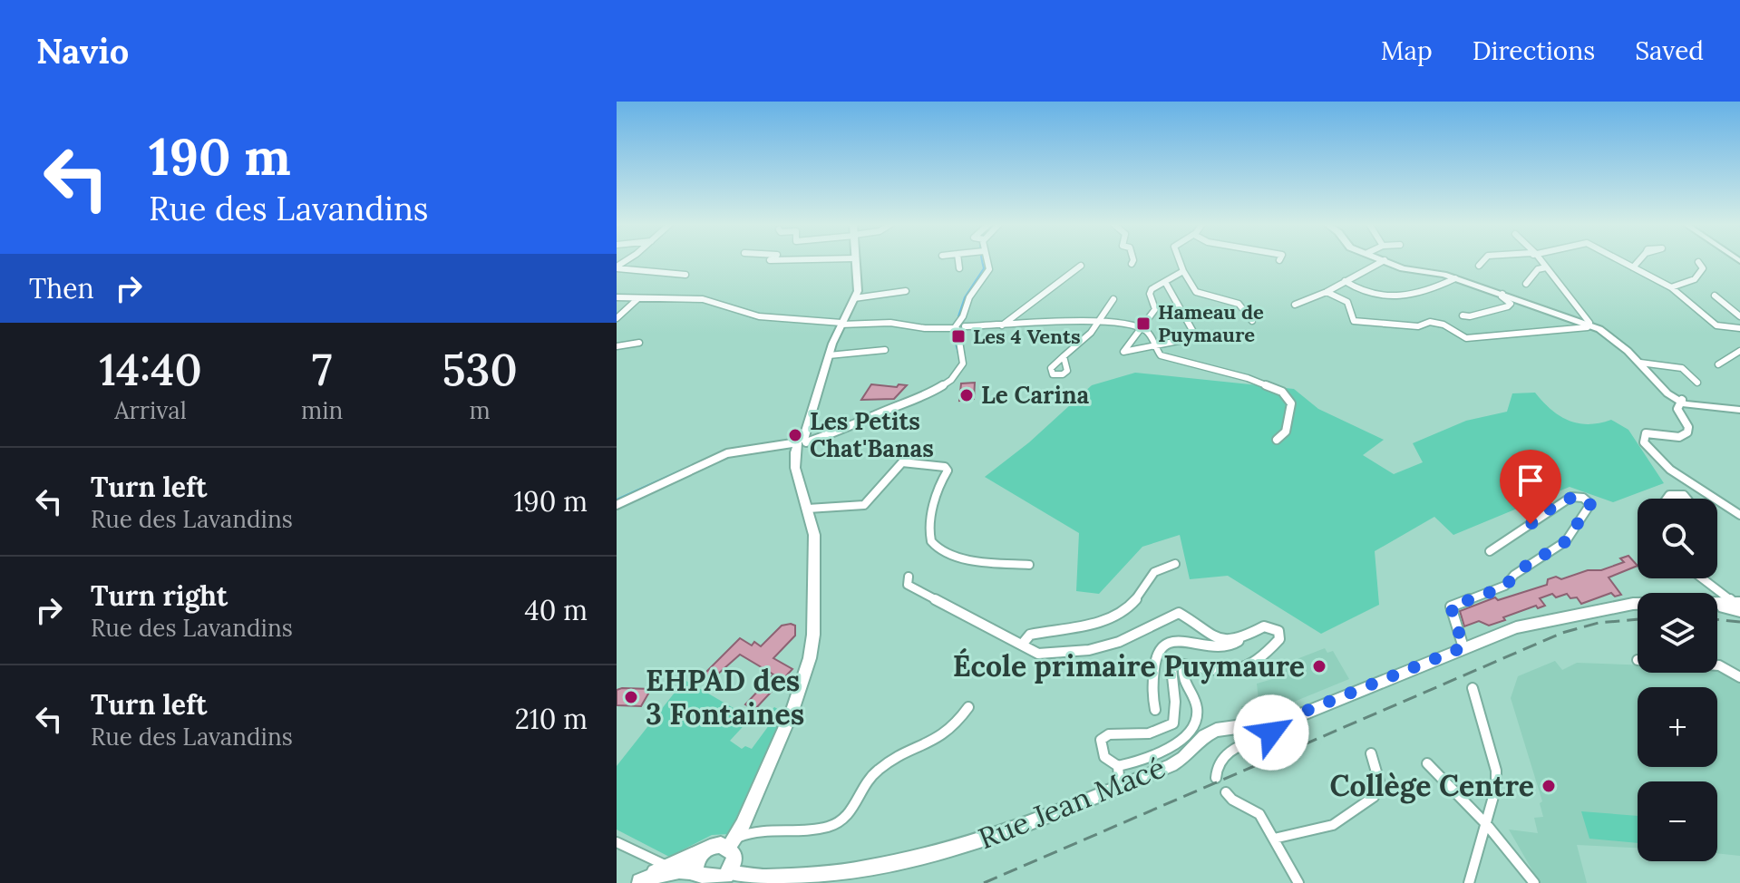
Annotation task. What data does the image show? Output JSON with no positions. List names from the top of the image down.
{
  "streets": {
    "street": ["Rue Jean Macé"]
  },
  "places": {
    "transit": ["Hameau de Puymaure", "Les 4 Vents"],
    "other": [
      "Le Carina",
      "Les Petits Chat'Banas",
      "École primaire Puymaure",
      "EHPAD des 3 Fontaines",
      "Collège Centre"
    ]
  },
  "page": {
    "header": "Navio",
    "nav": ["Map", "Directions", "Saved"],
    "turn": ["190 m", "Rue des Lavandins"],
    "then": "Then",
    "eta": [
      "14:40",
      "Arrival",
      "7",
      "min",
      "530",
      "m"
    ],
    "list": [
      {
        "name": "Turn left",
        "note": "Rue des Lavandins",
        "value": "190 m"
      },
      {
        "name": "Turn right",
        "note": "Rue des Lavandins",
        "value": "40 m"
      },
      {
        "name": "Turn left",
        "note": "Rue des Lavandins",
        "value": "210 m"
      }
    ],
    "map_buttons": ["+", "−"]
  }
}
